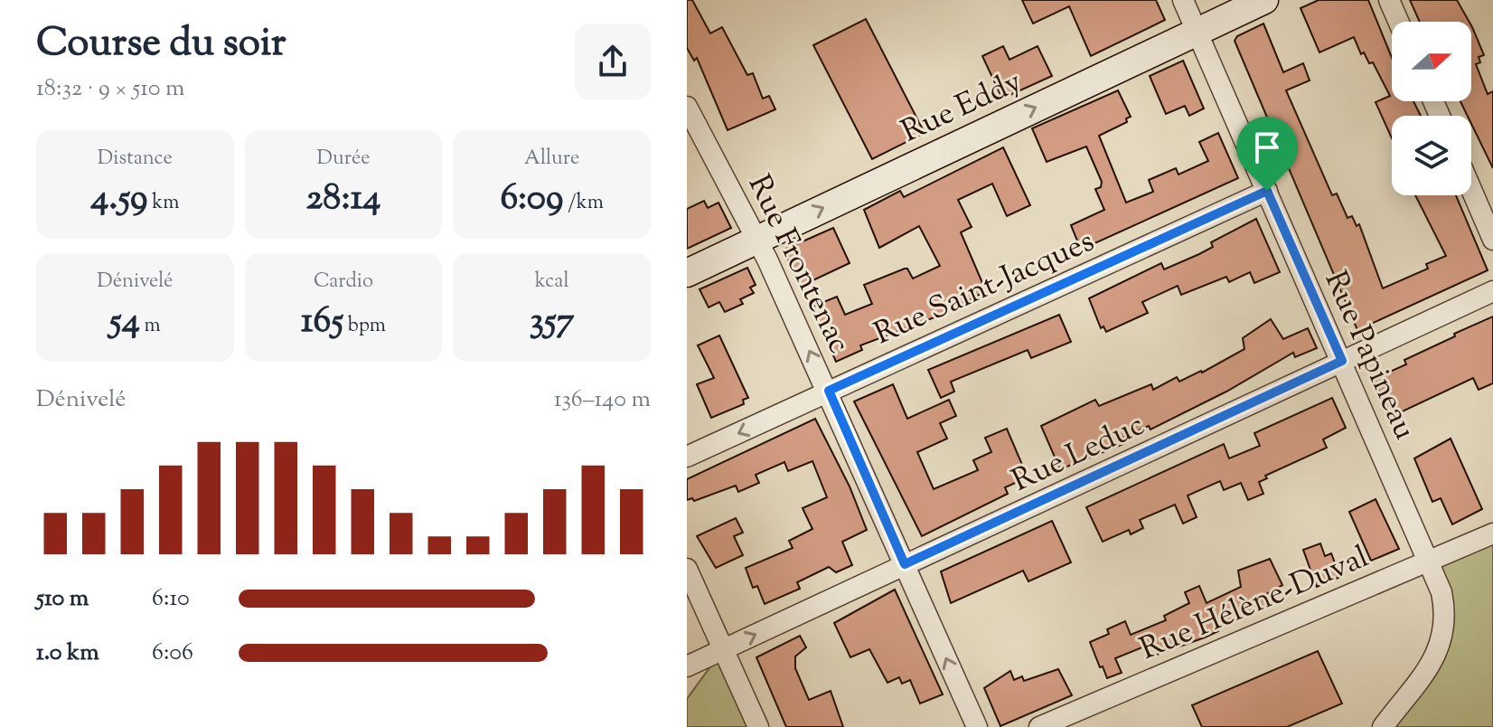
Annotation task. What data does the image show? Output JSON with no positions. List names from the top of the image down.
{
  "streets": {
    "main road": ["Rue Eddy"],
    "street": [
      "Rue Frontenac",
      "Rue Saint-Jacques",
      "Rue Papineau",
      "Rue Leduc",
      "Rue Hélène-Duval"
    ]
  },
  "crossings": [
    ["Rue Eddy", "Rue Frontenac"],
    ["Rue Eddy", "Rue Papineau"],
    ["Rue Frontenac", "Rue Saint-Jacques"],
    ["Rue Frontenac", "Rue Leduc"],
    ["Rue Saint-Jacques", "Rue Papineau"],
    ["Rue Papineau", "Rue Leduc"],
    ["Rue Papineau", "Rue Hélène-Duval"]
  ],
  "one_way": ["Rue Eddy", "Rue Frontenac"],
  "north": "right",
  "page": {
    "heading": ["Course du soir", "18:32 · 9 × 510 m"],
    "stats": [
      ["Distance", "4.59 km"],
      ["Durée", "28:14"],
      ["Allure", "6:09 /km"],
      ["Dénivelé", "54 m"],
      ["Cardio", "165 bpm"],
      ["kcal", "357"]
    ],
    "chart": ["Dénivelé", "136–140 m"],
    "list": [
      {
        "name": "510 m",
        "note": "6:10"
      },
      {
        "name": "1.0 km",
        "note": "6:06"
      }
    ]
  }
}
